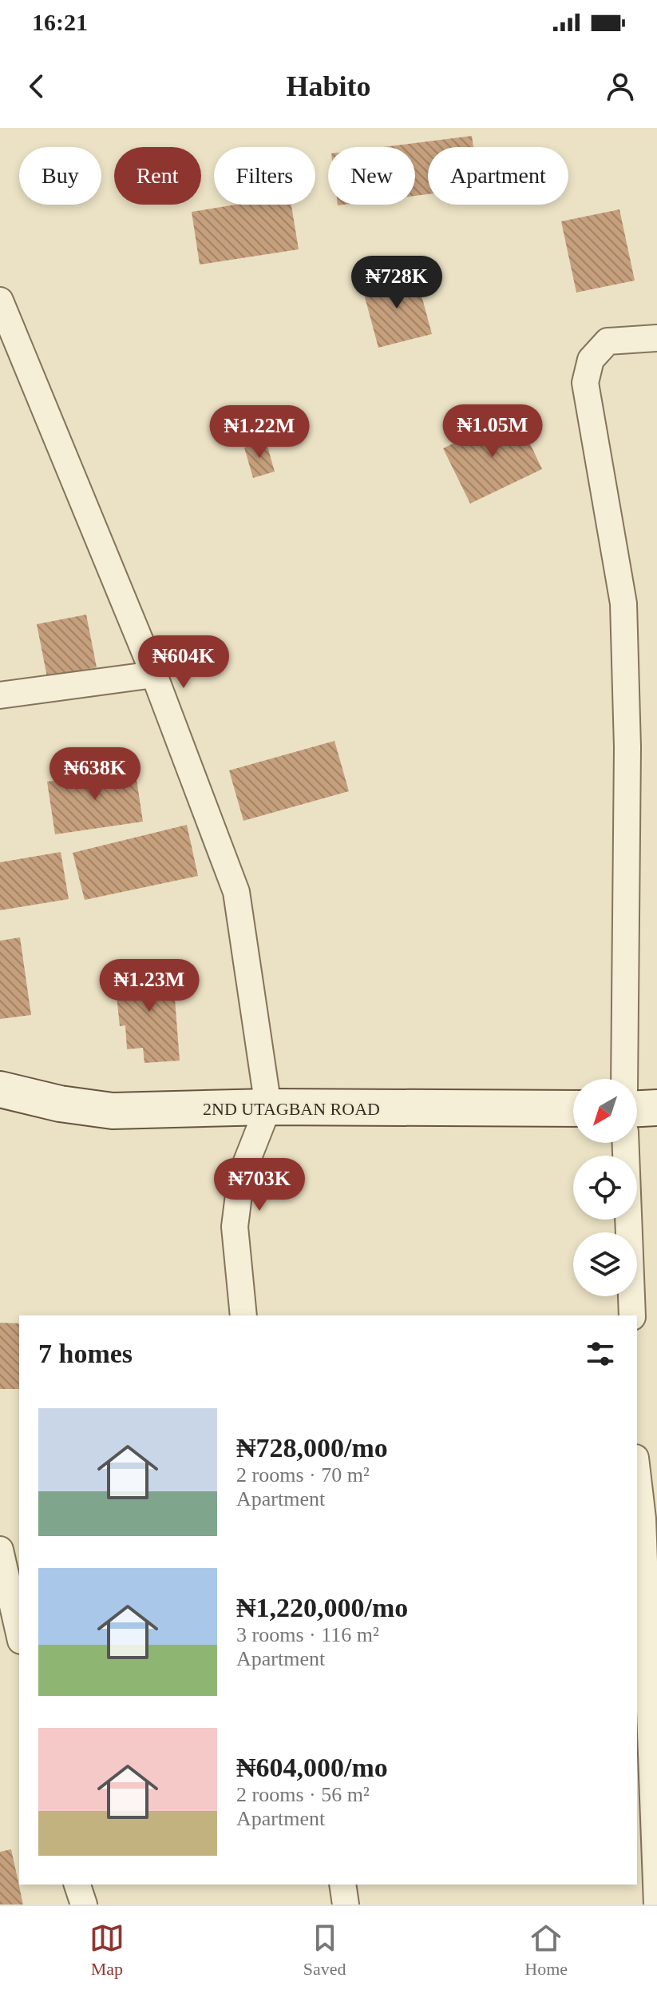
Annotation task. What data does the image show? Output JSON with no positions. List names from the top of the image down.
{
  "streets": {
    "street": ["2ND UTAGBAN ROAD"]
  },
  "north": "bottom left",
  "page": {
    "status": "16:21",
    "header": "Habito",
    "chip": [
      "Buy",
      "Rent",
      "Filters",
      "New",
      "Apartment"
    ],
    "price": [
      "₦728K",
      "₦1.05M",
      "₦1.22M",
      "₦604K",
      "₦638K",
      "₦1.23M",
      "₦703K"
    ],
    "heading": "7 homes",
    "list": [
      {
        "name": "₦728,000/mo",
        "note": "2 rooms · 70 m² · Apartment"
      },
      {
        "name": "₦1,220,000/mo",
        "note": "3 rooms · 116 m² · Apartment"
      },
      {
        "name": "₦604,000/mo",
        "note": "2 rooms · 56 m² · Apartment"
      }
    ],
    "tabs": ["Map", "Saved", "Home"]
  }
}
